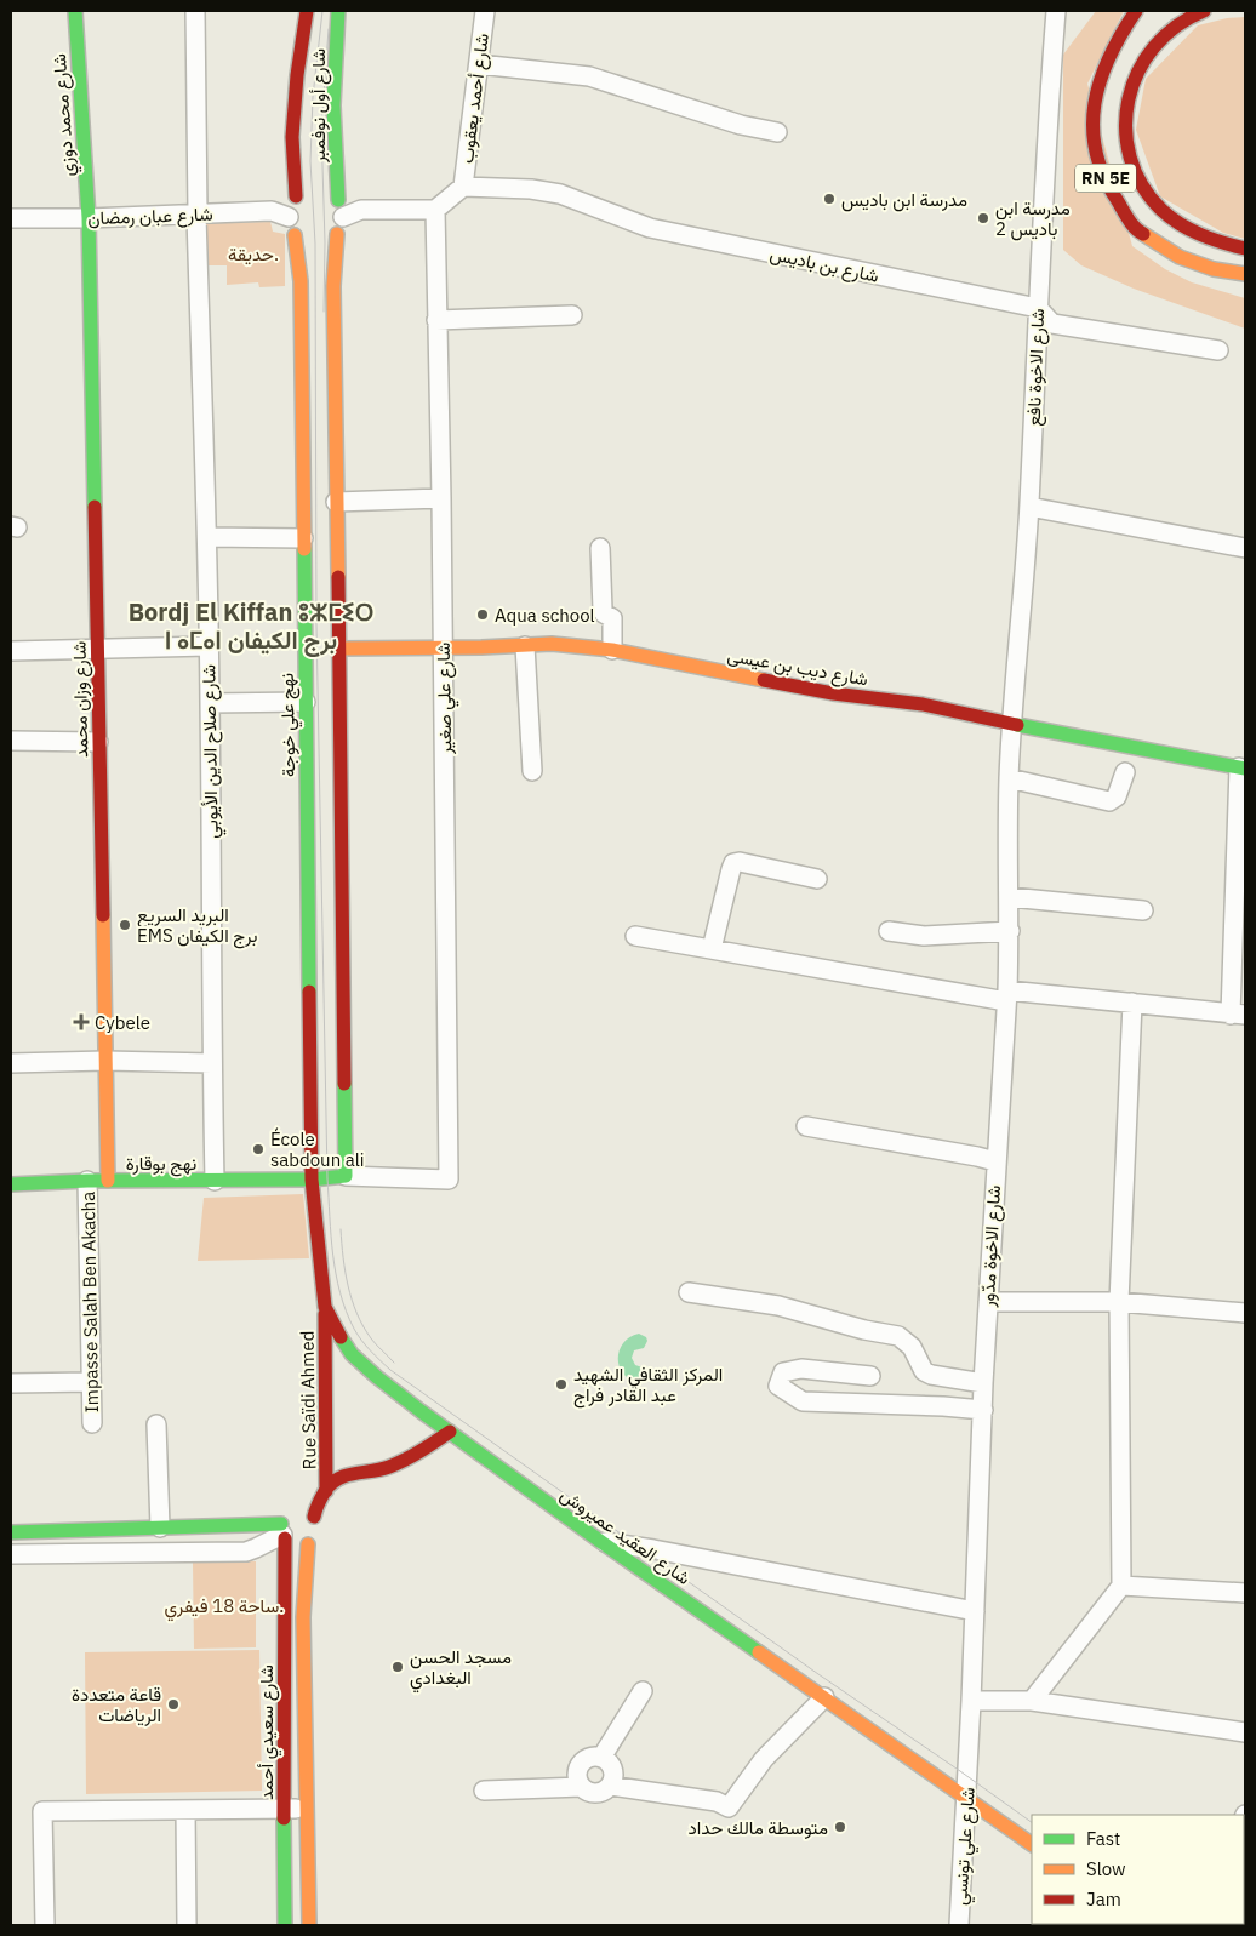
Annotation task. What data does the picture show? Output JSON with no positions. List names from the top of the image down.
{
  "streets": {
    "main road": [
      "شارع أول نوفمبر",
      "شارع محمد دوزي",
      "RN 5E",
      "شارع ديب بن عيسى",
      "شارع وزان محمد",
      "نهج علي خوجة",
      "نهج بوقارة",
      "Rue Saïdi Ahmed",
      "شارع العقيد عميروش",
      "شارع سعيدي أحمد"
    ],
    "street": [
      "شارع أحمد يعقوب",
      "شارع عبان رمضان",
      "شارع بن باديس",
      "شارع الاخوة نافع",
      "شارع علي صغير",
      "شارع صلاح الدين الأيوبي",
      "شارع الاخوة مدّور",
      "Impasse Salah Ben Akacha",
      "شارع علي تونسي"
    ]
  },
  "crossings": [
    ["شارع أحمد يعقوب", "شارع بن باديس"],
    ["شارع أول نوفمبر", "شارع عبان رمضان"],
    ["شارع أول نوفمبر", "نهج علي خوجة"],
    ["شارع محمد دوزي", "شارع عبان رمضان"],
    ["شارع محمد دوزي", "شارع وزان محمد"],
    ["شارع عبان رمضان", "شارع وزان محمد"],
    ["شارع عبان رمضان", "نهج علي خوجة"],
    ["شارع عبان رمضان", "شارع صلاح الدين الأيوبي"],
    ["شارع بن باديس", "شارع الاخوة نافع"],
    ["شارع الاخوة نافع", "شارع ديب بن عيسى"],
    ["شارع الاخوة نافع", "شارع الاخوة مدّور"],
    ["شارع ديب بن عيسى", "شارع علي صغير"],
    ["شارع ديب بن عيسى", "شارع الاخوة مدّور"],
    ["شارع علي صغير", "نهج بوقارة"],
    ["شارع وزان محمد", "نهج بوقارة"],
    ["نهج علي خوجة", "نهج بوقارة"],
    ["نهج علي خوجة", "شارع العقيد عميروش"],
    ["شارع صلاح الدين الأيوبي", "نهج بوقارة"],
    ["نهج بوقارة", "Impasse Salah Ben Akacha"],
    ["نهج بوقارة", "شارع العقيد عميروش"],
    ["شارع الاخوة مدّور", "شارع علي تونسي"],
    ["Rue Saïdi Ahmed", "شارع العقيد عميروش"],
    ["شارع العقيد عميروش", "شارع علي تونسي"]
  ],
  "districts": ["Bordj El Kiffan ⵓⵣⵎⵉⵔ ⵏ ⴰⵎⴰⵏ برج الكيفان"],
  "parks": ["حديقة.", "ساحة 18 فيفري."],
  "places": {
    "other": [
      "مدرسة ابن باديس",
      "مدرسة ابن باديس 2",
      "Aqua school",
      "البريد السريع EMS برج الكيفان",
      "École sabdoun ali",
      "المركز الثقافي الشهيد عبد القادر فراج",
      "مسجد الحسن البغدادي",
      "قاعة متعددة الرياضات",
      "متوسطة مالك حداد"
    ],
    "health": ["Cybele"]
  },
  "legend": ["Fast", "Slow", "Jam"]
}
